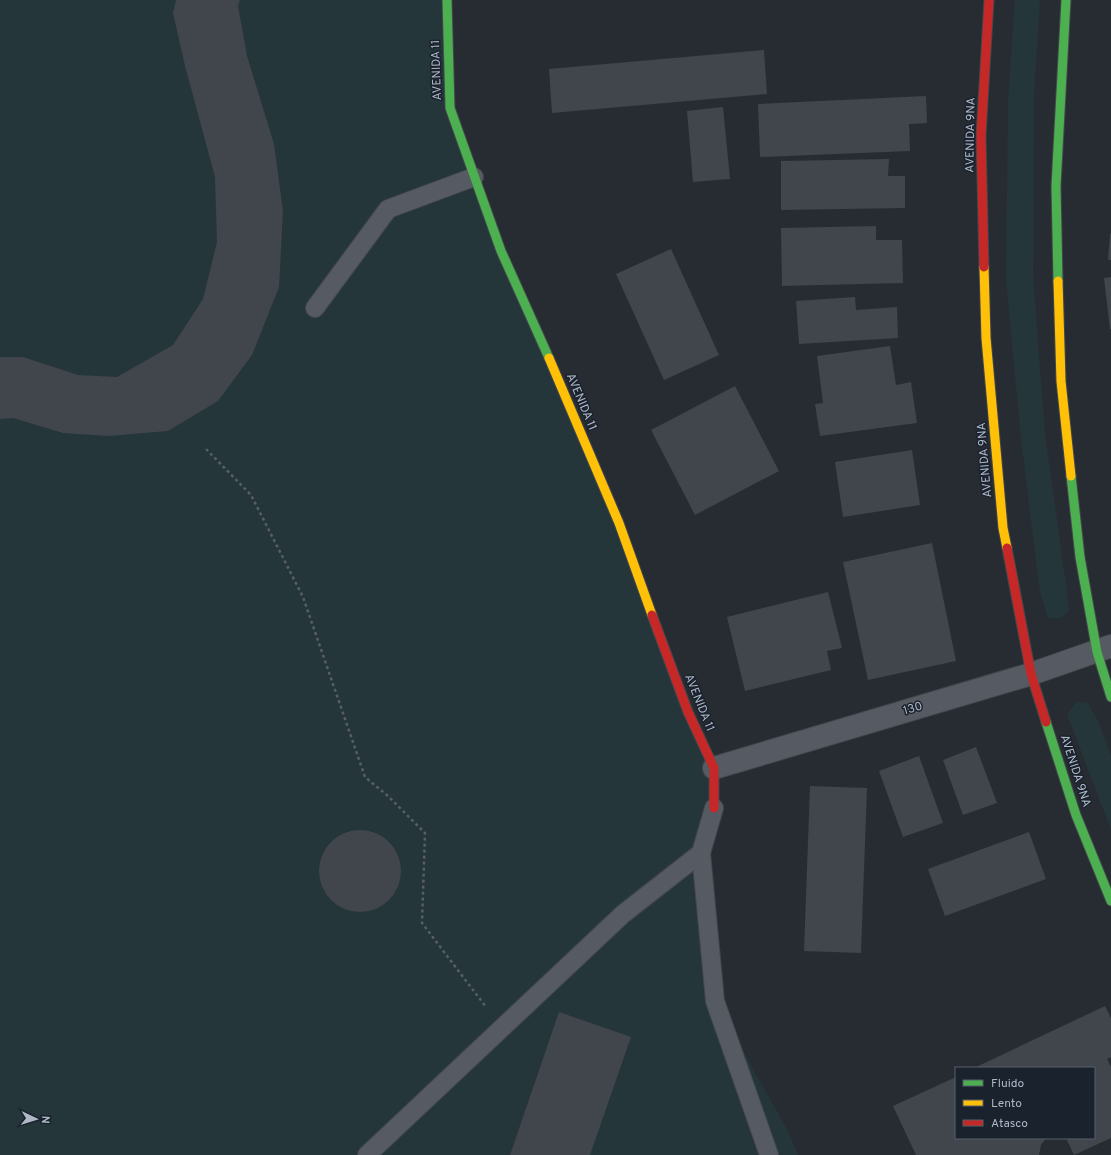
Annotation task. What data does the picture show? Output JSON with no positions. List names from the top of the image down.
{
  "streets": {
    "main road": ["AVENIDA 11", "AVENIDA 9NA"],
    "street": ["130"]
  },
  "crossings": [
    ["AVENIDA 11", "130"],
    ["AVENIDA 9NA", "130"]
  ],
  "legend": ["Fluido", "Lento", "Atasco"],
  "north": "right"
}
